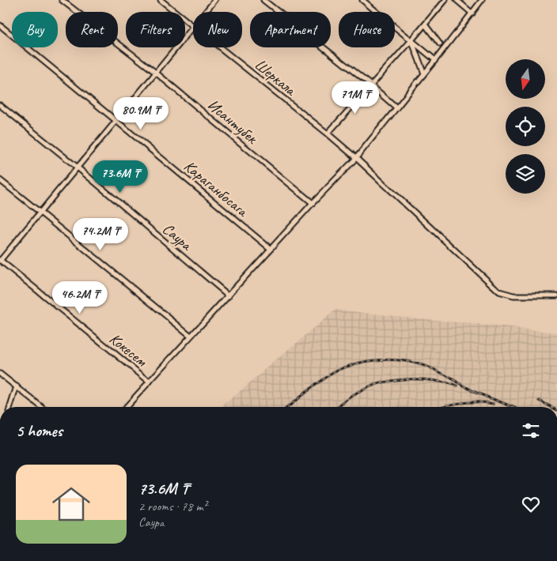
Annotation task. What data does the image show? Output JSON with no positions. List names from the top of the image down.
{
  "streets": {
    "street": [
      "Шеркала",
      "Исантубек",
      "Караганбосага",
      "Саура",
      "Кокесем"
    ]
  },
  "north": "bottom",
  "page": {
    "chip": [
      "Buy",
      "Rent",
      "Filters",
      "New",
      "Apartment",
      "House"
    ],
    "price": [
      "71M ₸",
      "80.9M ₸",
      "73.6M ₸",
      "74.2M ₸",
      "46.2M ₸"
    ],
    "heading": "5 homes",
    "list": [
      {
        "name": "73.6M ₸",
        "note": "2 rooms · 78 m² · Саура"
      }
    ]
  }
}
